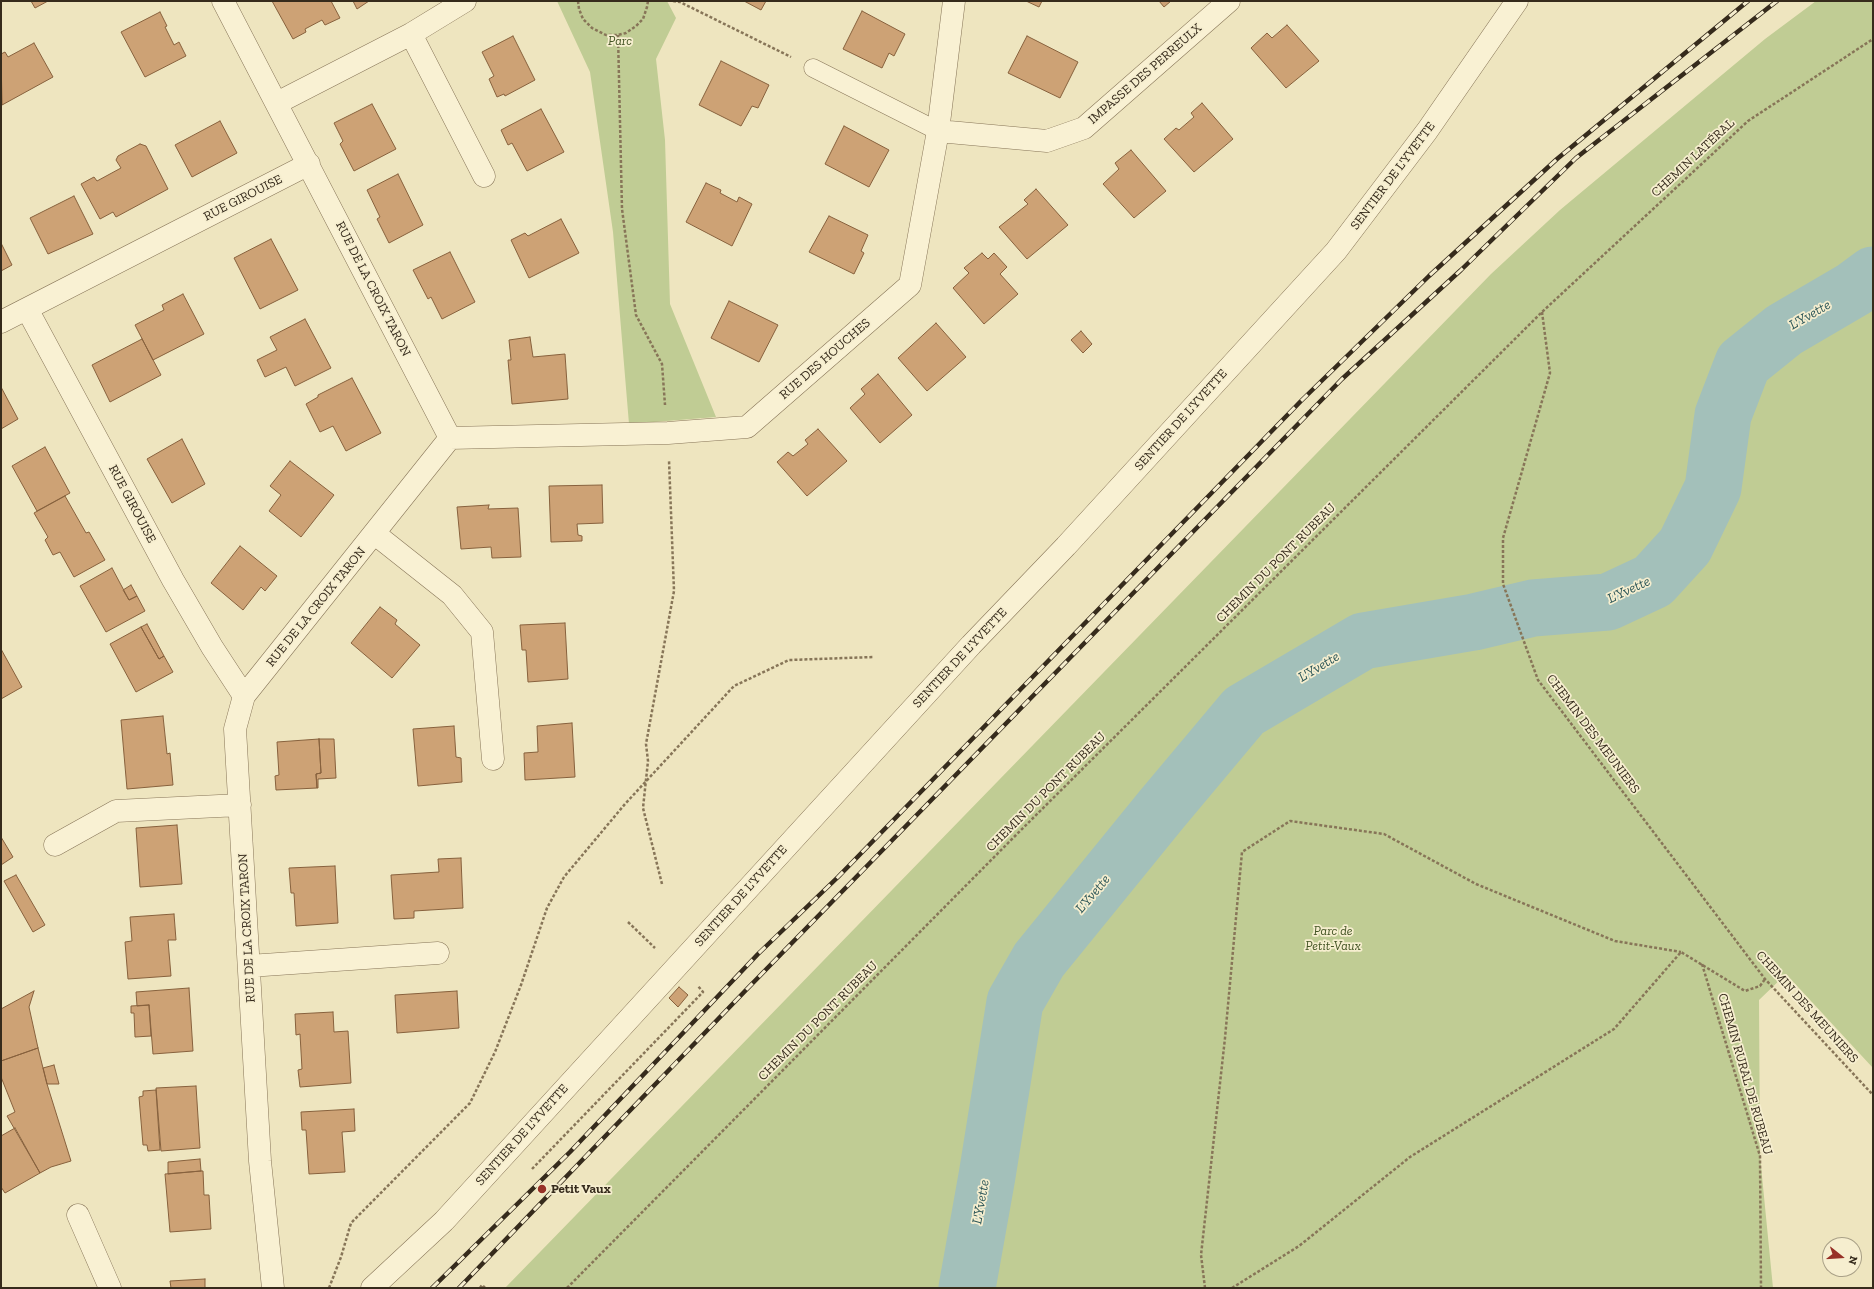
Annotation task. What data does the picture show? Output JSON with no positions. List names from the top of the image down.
{
  "streets": {
    "street": [
      "IMPASSE DES PERREULX",
      "SENTIER DE L'YVETTE",
      "RUE GIROUISE",
      "RUE DE LA CROIX TARON",
      "RUE DES HOUCHES"
    ],
    "path": [
      "CHEMIN LATÉRAL",
      "CHEMIN DU PONT RUBEAU",
      "CHEMIN DES MEUNIERS",
      "CHEMIN RURAL DE RUBEAU"
    ]
  },
  "crossings": [
    ["IMPASSE DES PERREULX", "RUE DES HOUCHES"],
    ["CHEMIN LATÉRAL", "CHEMIN DU PONT RUBEAU"],
    ["CHEMIN LATÉRAL", "CHEMIN DES MEUNIERS"],
    ["RUE GIROUISE", "RUE DE LA CROIX TARON"],
    ["RUE DE LA CROIX TARON", "RUE DES HOUCHES"],
    ["CHEMIN DU PONT RUBEAU", "CHEMIN DES MEUNIERS"]
  ],
  "water": ["L'Yvette"],
  "parks": ["Parc", "Parc de Petit-Vaux"],
  "places": ["Petit Vaux"],
  "north": "right"
}
